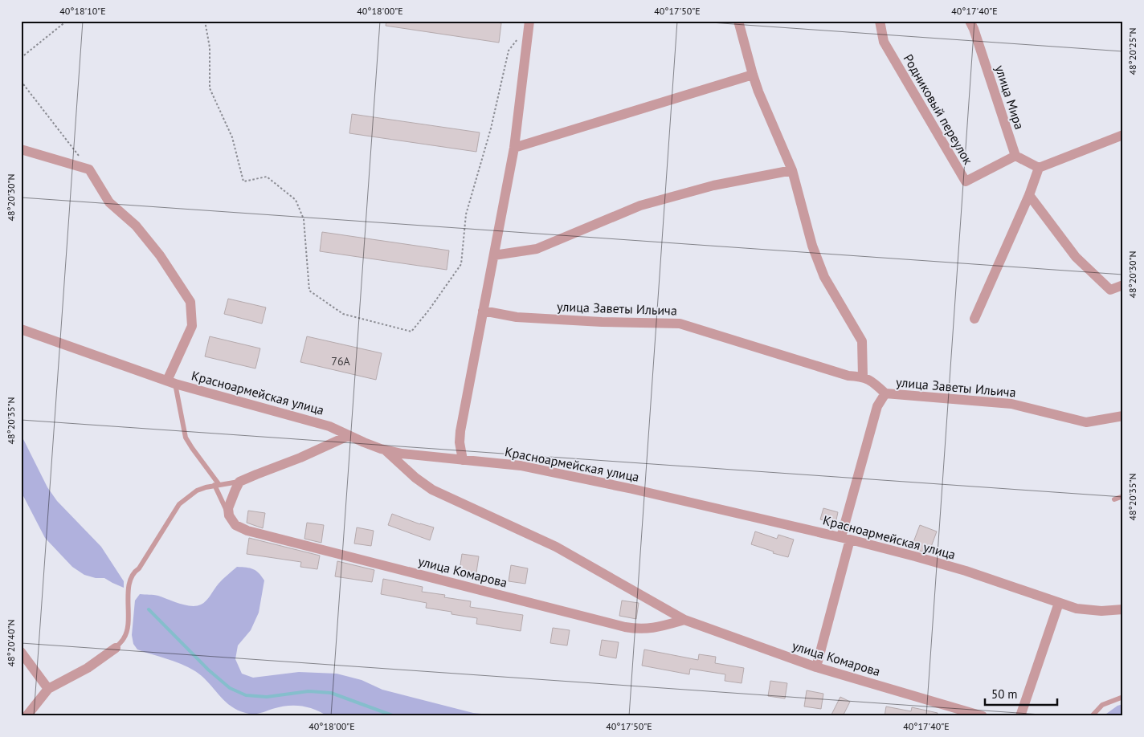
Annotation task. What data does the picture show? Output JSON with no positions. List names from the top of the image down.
{
  "streets": {
    "street": [
      "улица Мира",
      "Родниковый переулок",
      "улица Заветы Ильича",
      "Красноармейская улица",
      "улица Комарова"
    ]
  },
  "crossings": [
    ["улица Мира", "Родниковый переулок"],
    ["Красноармейская улица", "улица Комарова"]
  ],
  "house_numbers": ["76А"],
  "scale_bar": "50 m",
  "coordinates": [
    "40°18'10\"E",
    "40°18'00\"E",
    "40°17'50\"E",
    "40°17'40\"E",
    "48°20'25\"N",
    "48°20'30\"N",
    "48°20'35\"N",
    "48°20'40\"N"
  ]
}
